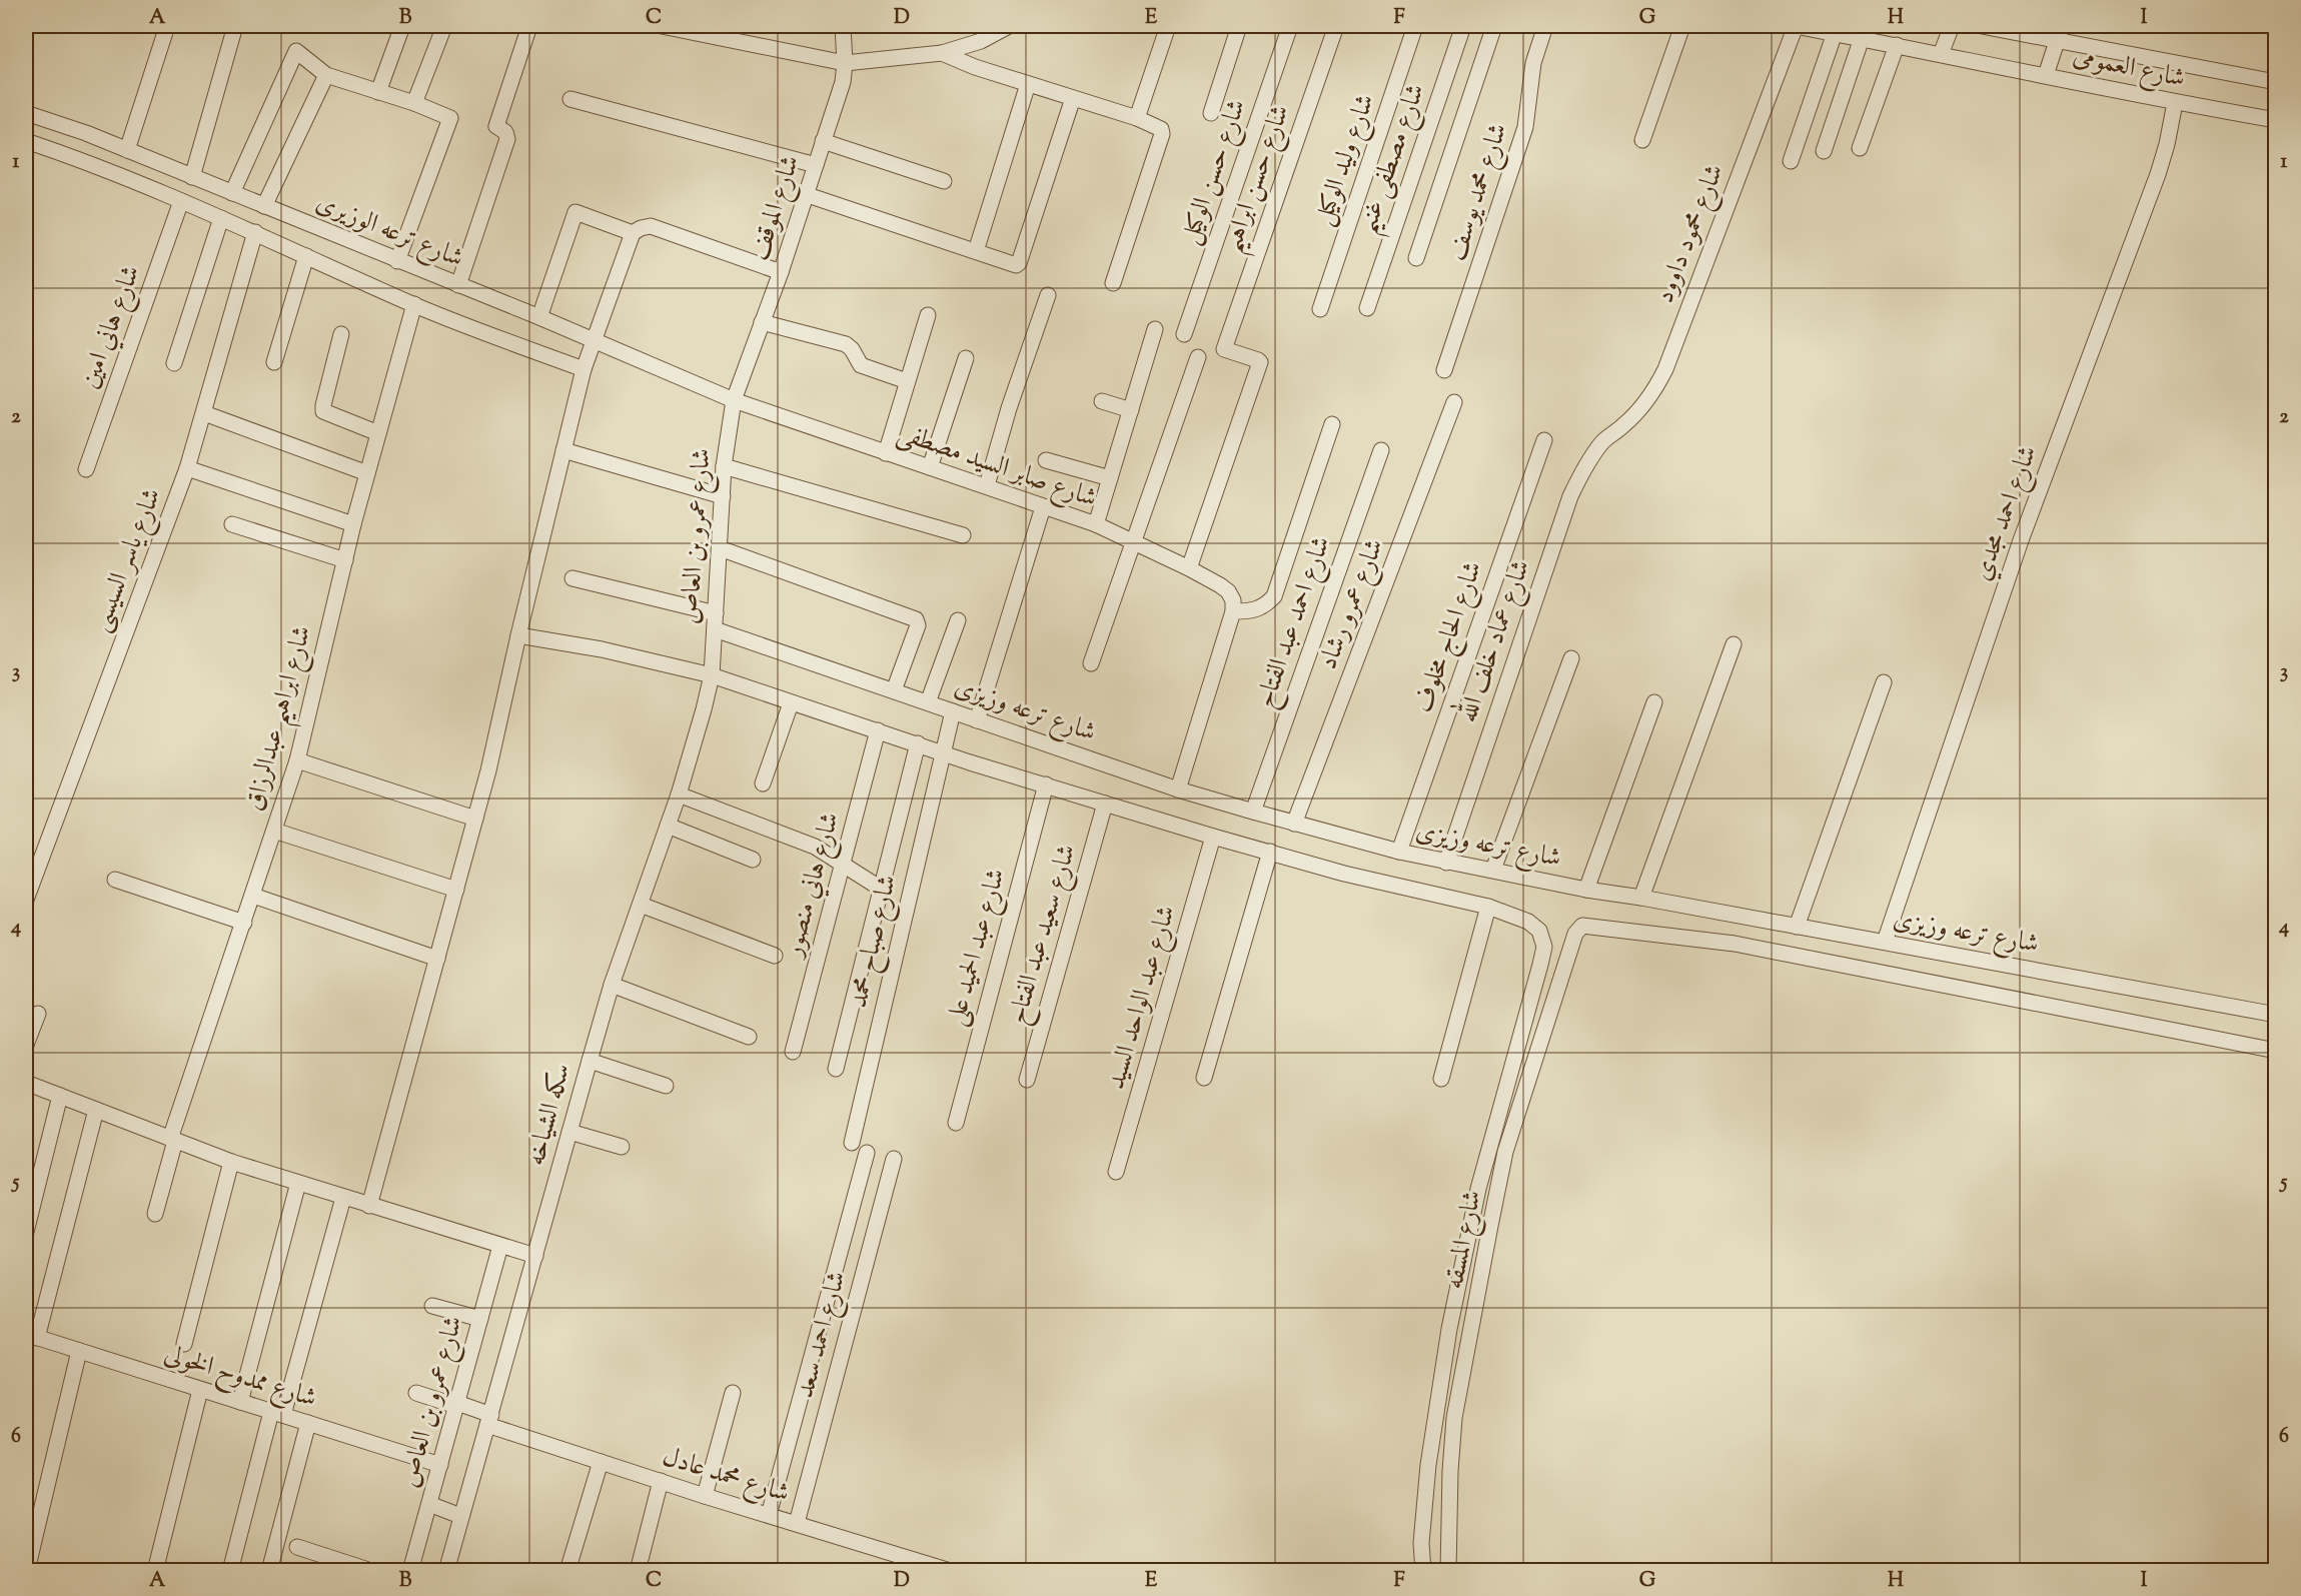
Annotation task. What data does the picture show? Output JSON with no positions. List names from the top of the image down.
{
  "streets": {
    "street": [
      "شارع العمومى",
      "شارع مصطفى غنيم",
      "شارع وليد الوكيل",
      "شارع حسن الوكيل",
      "شارع حسن ابراهيم",
      "شارع محمد يوسف",
      "شارع الموقف",
      "شارع ترعه الوزيرى",
      "شارع محمود داوود",
      "شارع هاني امين",
      "شارع صابر السيد مصطفى",
      "شارع احمد مجدي",
      "شارع عمرو بن العاص",
      "شارع ياسر السيسى",
      "شارع عمرو رشاد",
      "شارع احمد عبد الفتاح",
      "شارع الحاج مخلوف",
      "شارع عماد خلف الله",
      "شارع ترعه وزيزى",
      "شارع ابراهيم عبدالرزاق",
      "شارع هاني منصور",
      "شارع سعيد عبد الفتاح",
      "شارع صباح محمد",
      "شارع عبد الحميد على",
      "شارع عبد الواحد السيد",
      "سكه الشياخه",
      "شارع المسقه",
      "شارع احمد سعد",
      "شارع ممدوح الخولى",
      "شارع محمد عادل"
    ]
  },
  "crossings": [
    ["شارع العمومى", "شارع محمود داوود"],
    ["شارع العمومى", "شارع احمد مجدي"],
    ["شارع حسن ابراهيم", "شارع صابر السيد مصطفى"],
    ["شارع الموقف", "شارع ترعه الوزيرى"],
    ["شارع الموقف", "شارع صابر السيد مصطفى"],
    ["شارع الموقف", "شارع عمرو بن العاص"],
    ["شارع ترعه الوزيرى", "شارع هاني امين"],
    ["شارع ترعه الوزيرى", "شارع صابر السيد مصطفى"],
    ["شارع ترعه الوزيرى", "شارع عمرو بن العاص"],
    ["شارع ترعه الوزيرى", "شارع ياسر السيسى"],
    ["شارع ترعه الوزيرى", "شارع ابراهيم عبدالرزاق"],
    ["شارع محمود داوود", "شارع عماد خلف الله"],
    ["شارع صابر السيد مصطفى", "شارع عمرو بن العاص"],
    ["شارع احمد مجدي", "شارع ترعه وزيزى"],
    ["شارع عمرو بن العاص", "شارع ترعه وزيزى"],
    ["شارع عمرو بن العاص", "سكه الشياخه"],
    ["شارع عمرو بن العاص", "شارع ممدوح الخولى"],
    ["شارع عمرو بن العاص", "شارع محمد عادل"],
    ["شارع عمرو رشاد", "شارع ترعه وزيزى"],
    ["شارع احمد عبد الفتاح", "شارع ترعه وزيزى"],
    ["شارع الحاج مخلوف", "شارع ترعه وزيزى"],
    ["شارع عماد خلف الله", "شارع ترعه وزيزى"],
    ["شارع ترعه وزيزى", "شارع صباح محمد"],
    ["سكه الشياخه", "شارع محمد عادل"],
    ["شارع احمد سعد", "شارع محمد عادل"]
  ],
  "grid": {
    "columns": [
      "A",
      "B",
      "C",
      "D",
      "E",
      "F",
      "G",
      "H",
      "I"
    ],
    "rows": [
      "1",
      "2",
      "3",
      "4",
      "5",
      "6"
    ]
  }
}
